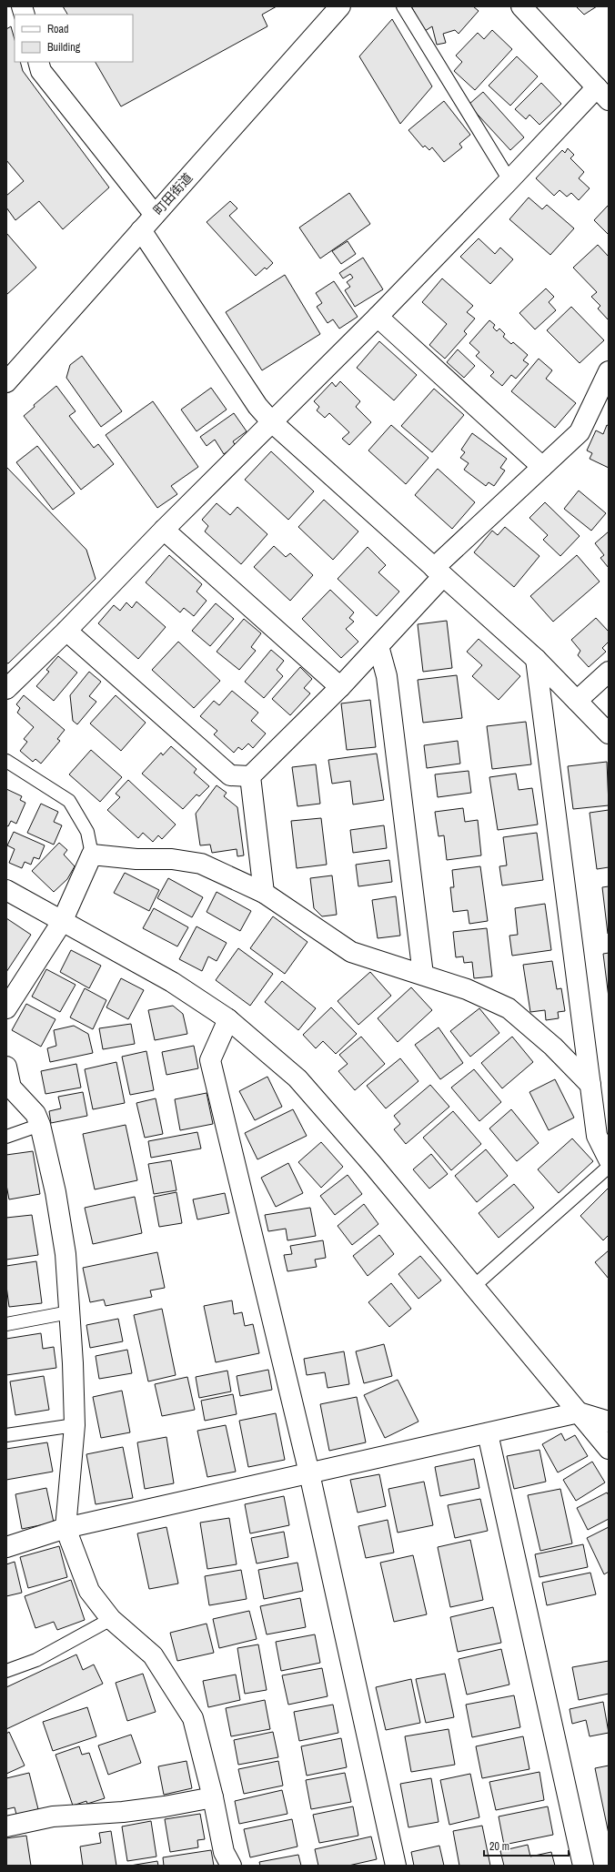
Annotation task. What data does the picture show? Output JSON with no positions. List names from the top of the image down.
{
  "streets": {
    "street": ["町田街道"]
  },
  "legend": ["Road", "Building"],
  "scale_bar": "20 m"
}
